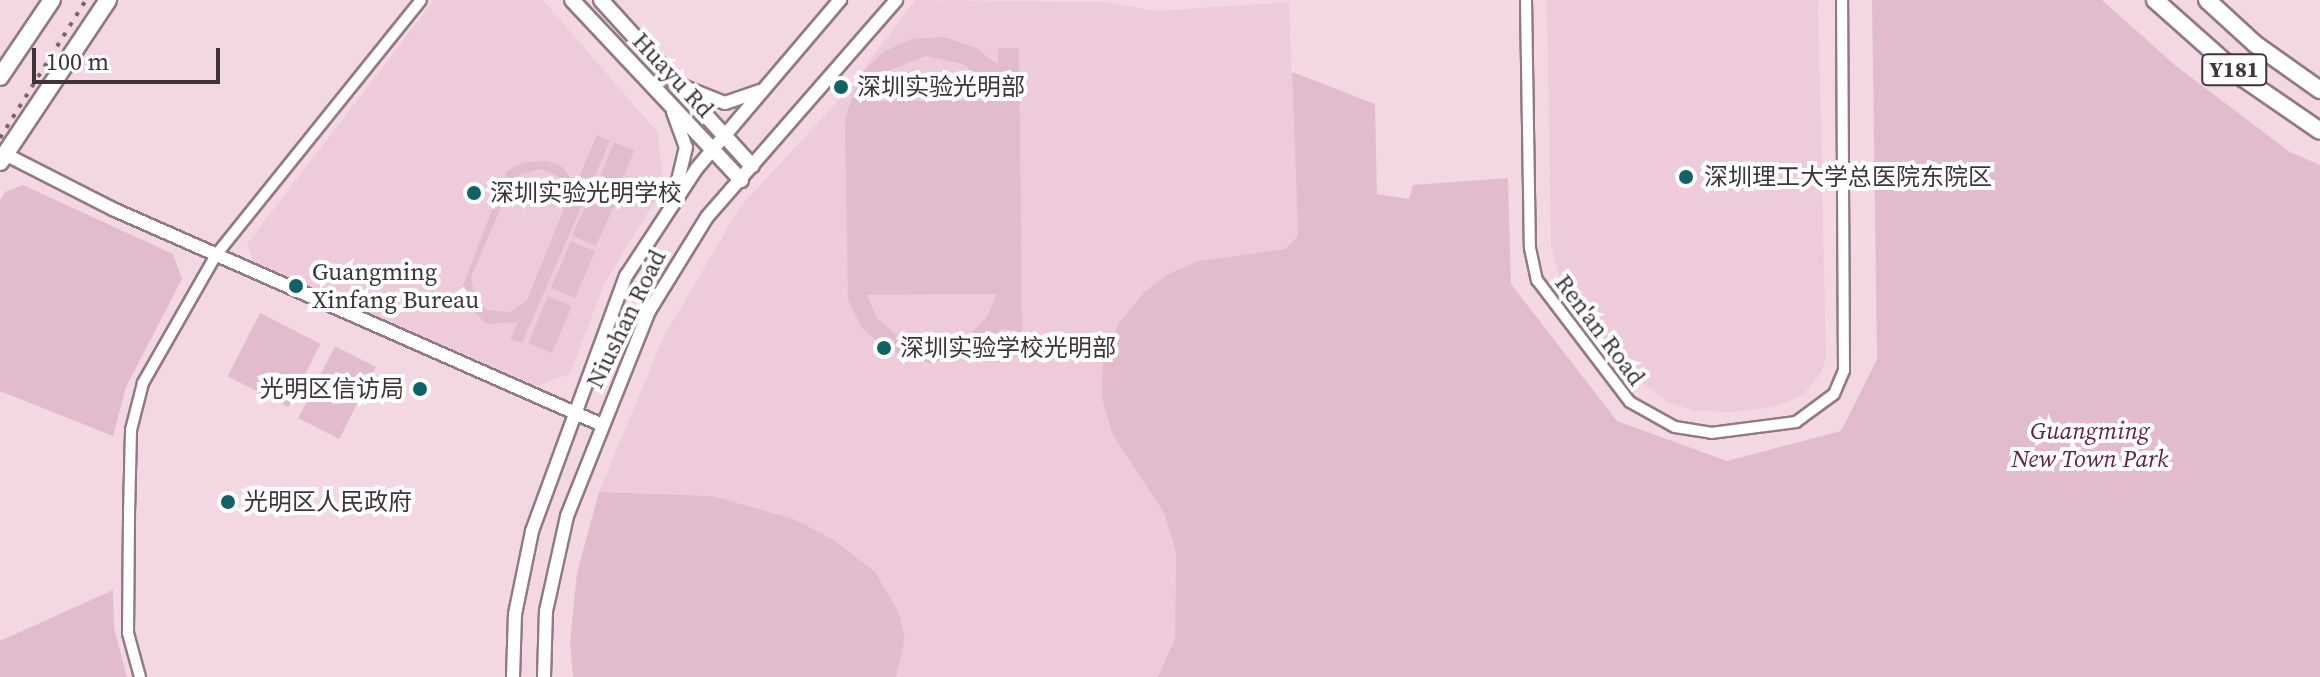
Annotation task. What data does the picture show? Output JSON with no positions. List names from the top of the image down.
{
  "streets": {
    "main road": ["Y181", "Huayu Rd"],
    "street": ["Niushan Road", "Ren'an Road"]
  },
  "crossings": [
    ["Huayu Rd", "Niushan Road"]
  ],
  "parks": ["Guangming New Town Park"],
  "places": [
    "深圳实验光明部",
    "深圳理工大学总医院东院区",
    "深圳实验光明学校",
    "Guangming Xinfang Bureau",
    "深圳实验学校光明部",
    "光明区信访局",
    "光明区人民政府"
  ],
  "scale_bar": "100 m"
}
